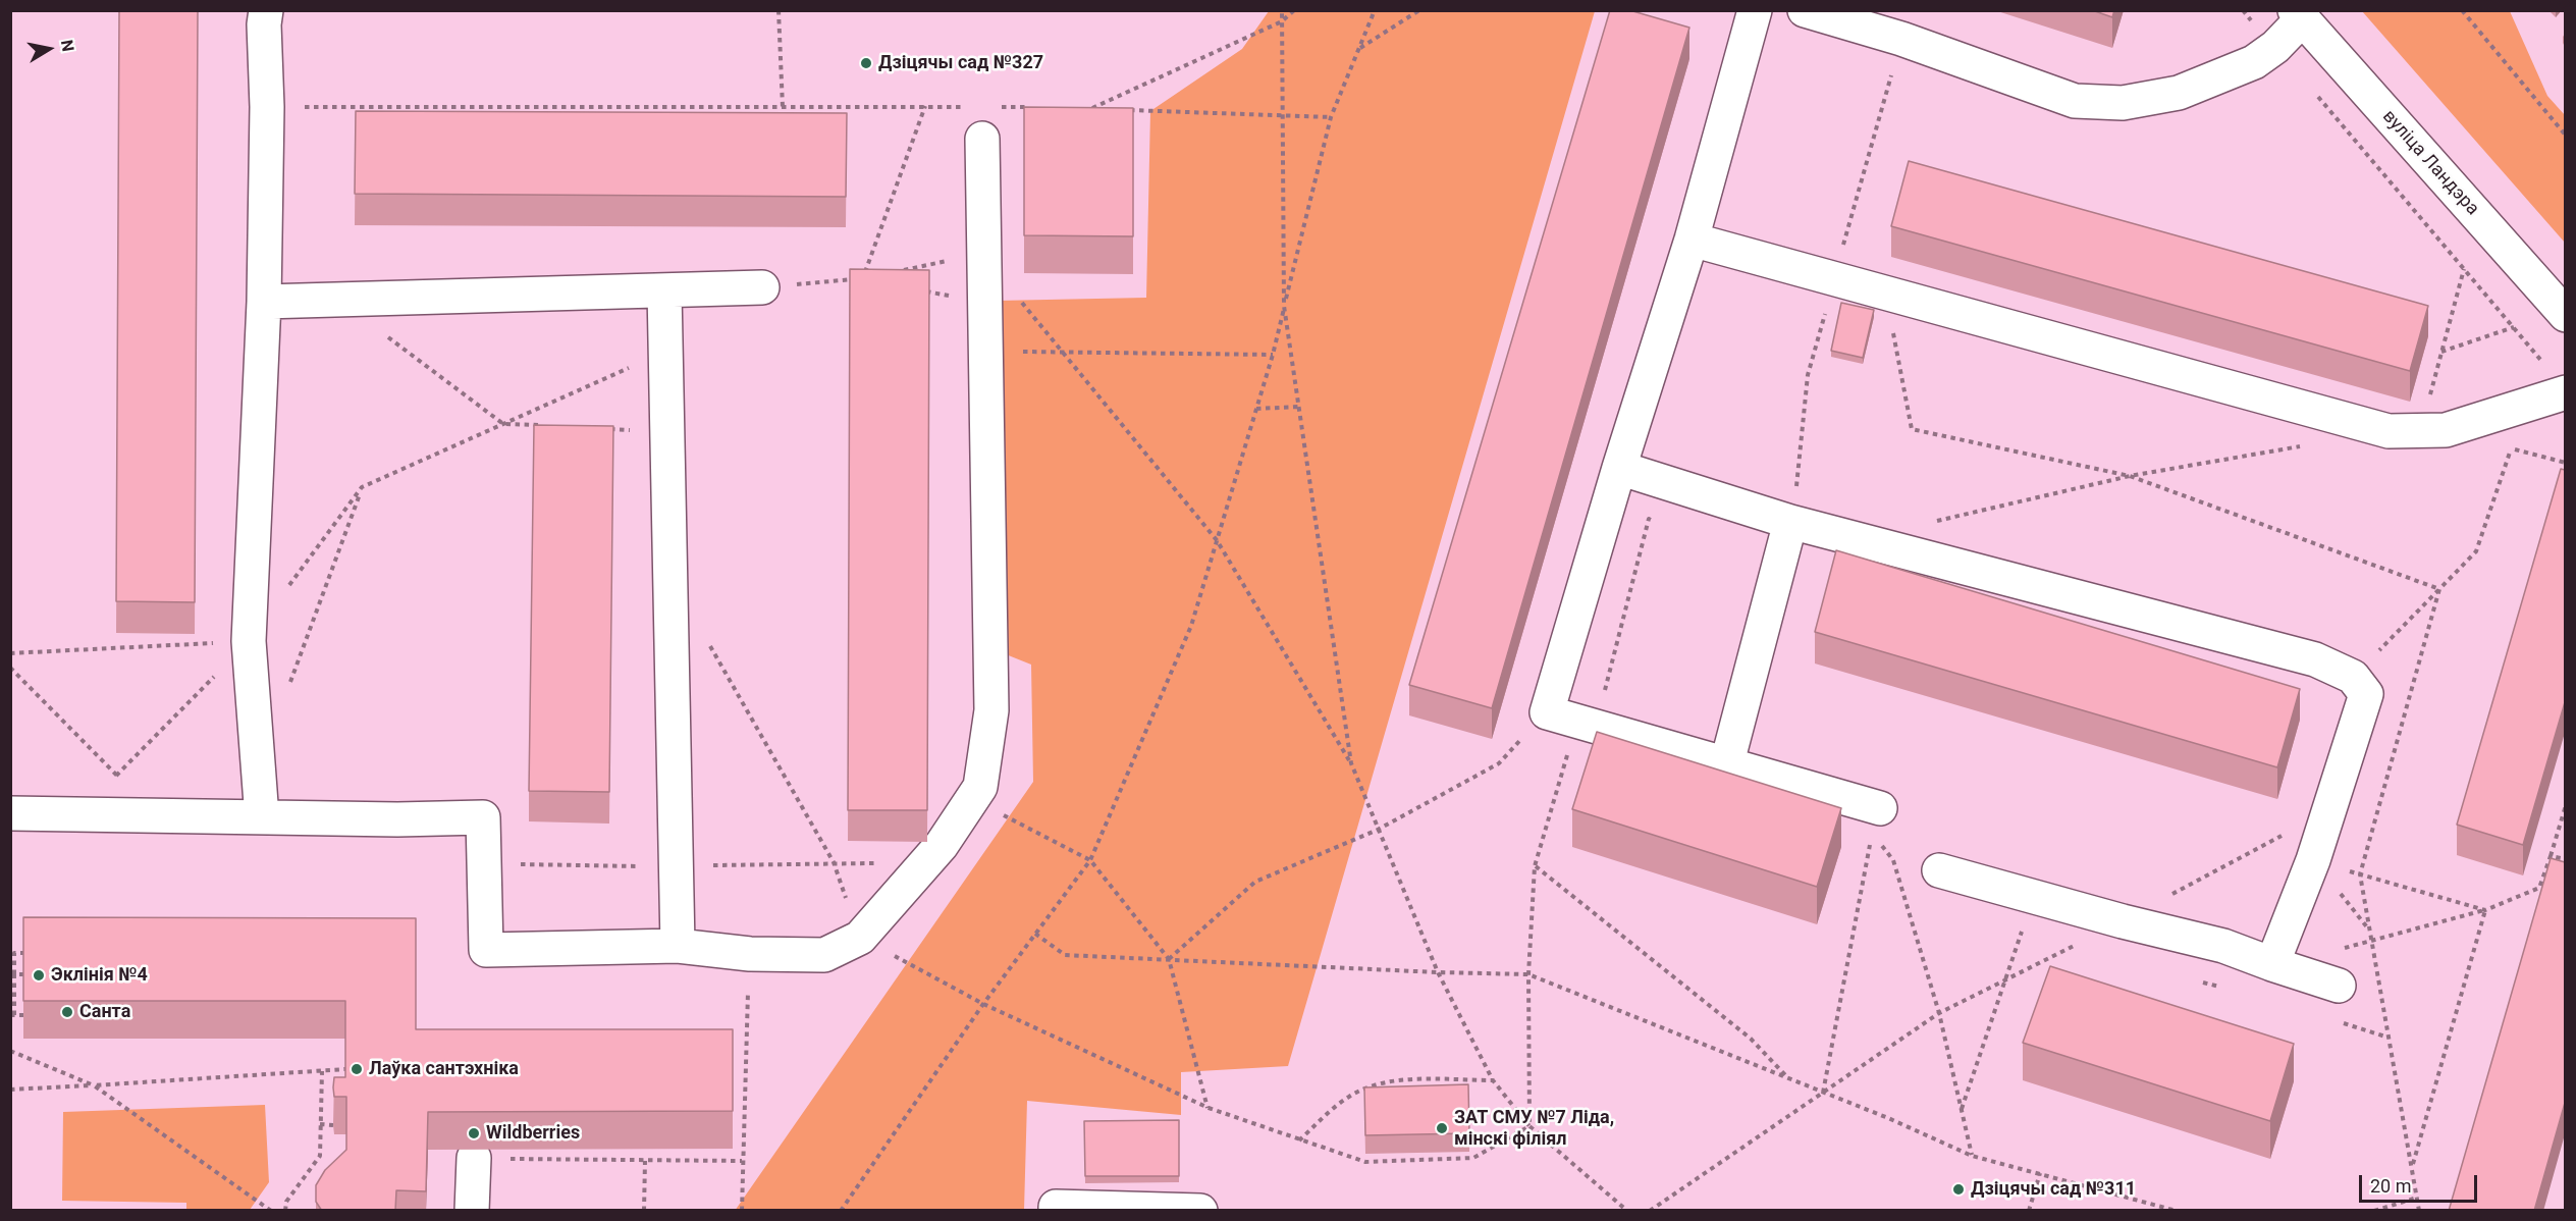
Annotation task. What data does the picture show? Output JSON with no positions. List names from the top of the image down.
{
  "streets": {
    "street": ["вуліца Ландэра"]
  },
  "places": [
    "Дзіцячы сад №327",
    "Эклінія №4",
    "Санта",
    "Лаўка сантэхніка",
    "ЗАТ СМУ №7 Ліда, мінскі філіял",
    "Wildberries",
    "Дзіцячы сад №311"
  ],
  "scale_bar": "20 m",
  "north": "right"
}
